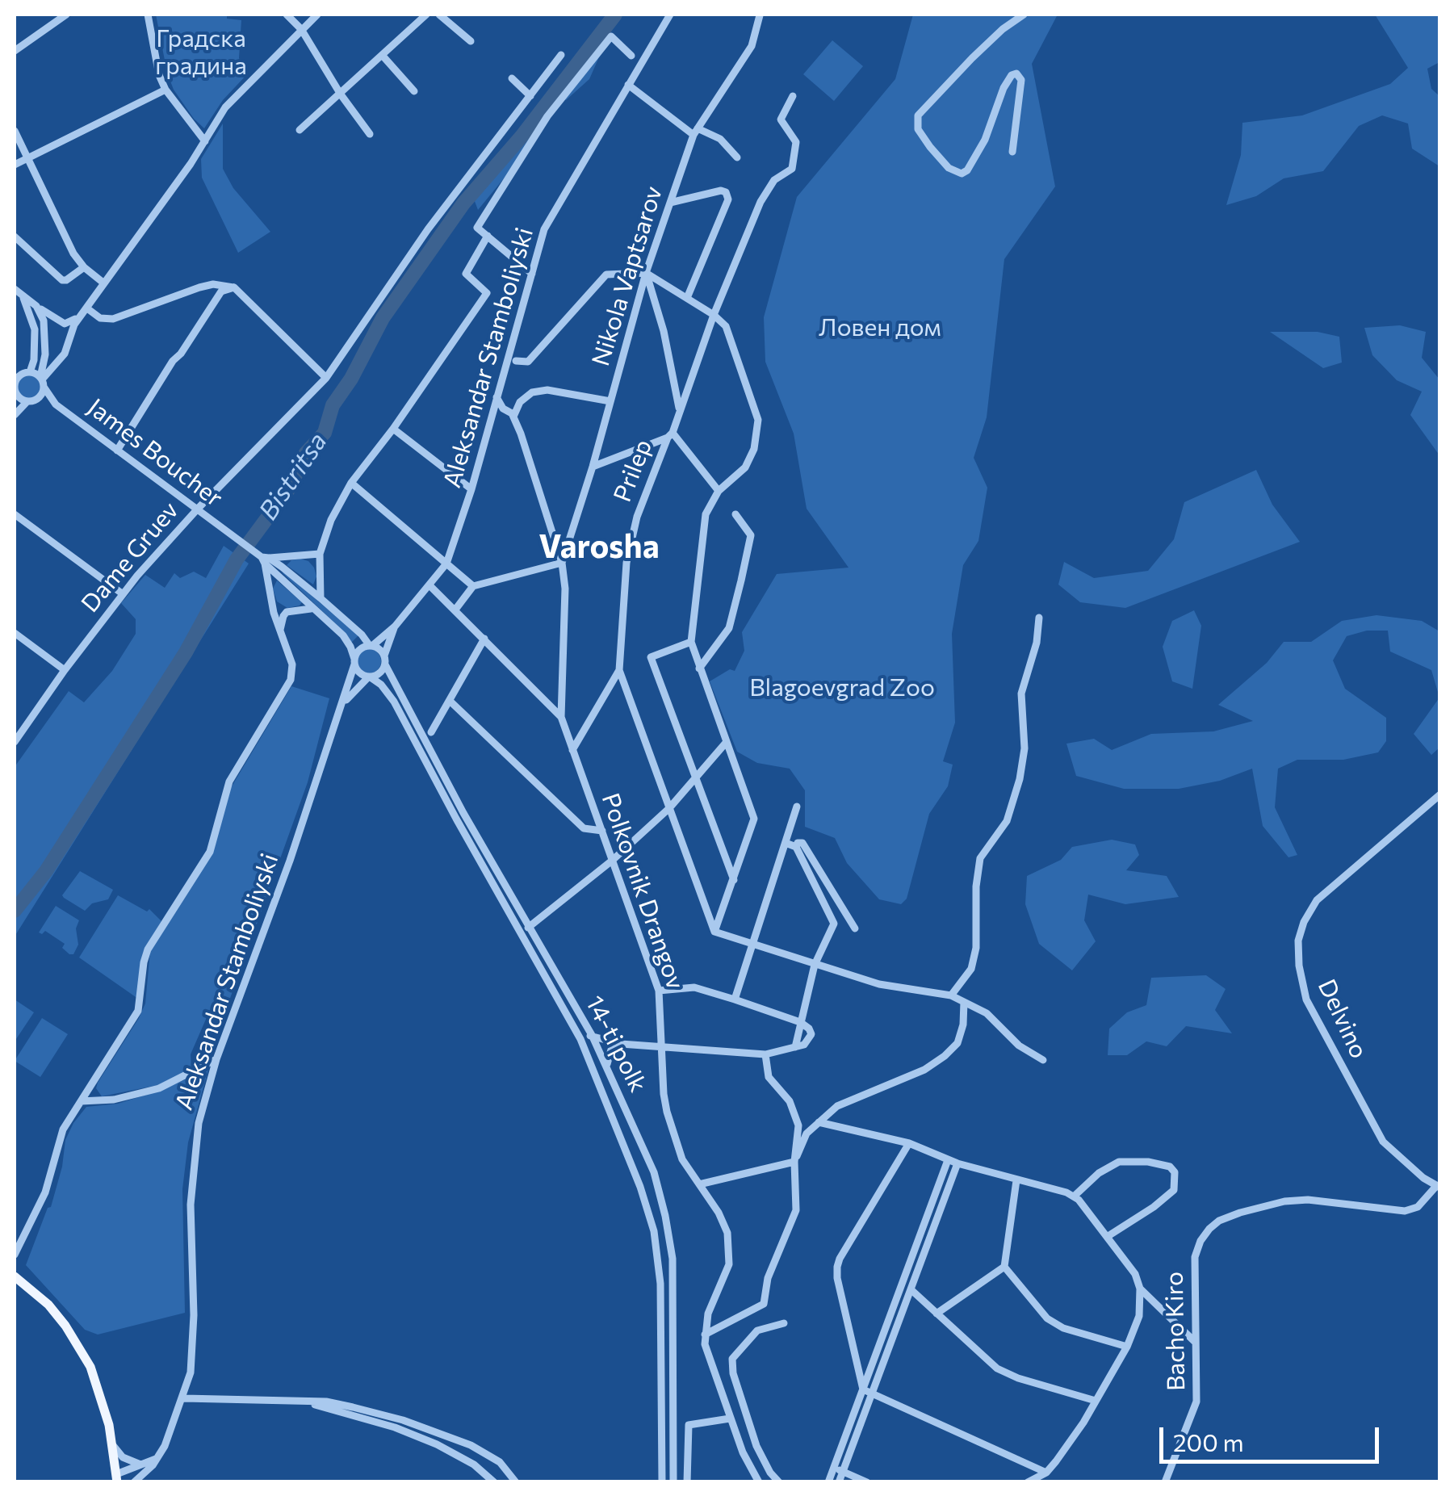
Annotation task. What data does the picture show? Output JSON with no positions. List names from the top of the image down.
{
  "streets": {
    "street": [
      "Nikola Vaptsarov",
      "Aleksandar Stamboliyski",
      "James Boucher",
      "Prilep",
      "Dame Gruev",
      "Polkovnik Drangov",
      "Delvino",
      "14-ti polk",
      "Bacho Kiro"
    ]
  },
  "crossings": [
    ["Nikola Vaptsarov", "Polkovnik Drangov"],
    ["Aleksandar Stamboliyski", "Polkovnik Drangov"],
    ["Aleksandar Stamboliyski", "14-ti polk"],
    ["James Boucher", "Dame Gruev"],
    ["Delvino", "Bacho Kiro"]
  ],
  "districts": ["Varosha"],
  "water": ["Bistritsa"],
  "parks": ["Градска градина", "Ловен дом", "Blagoevgrad Zoo"],
  "scale_bar": "200 m"
}
